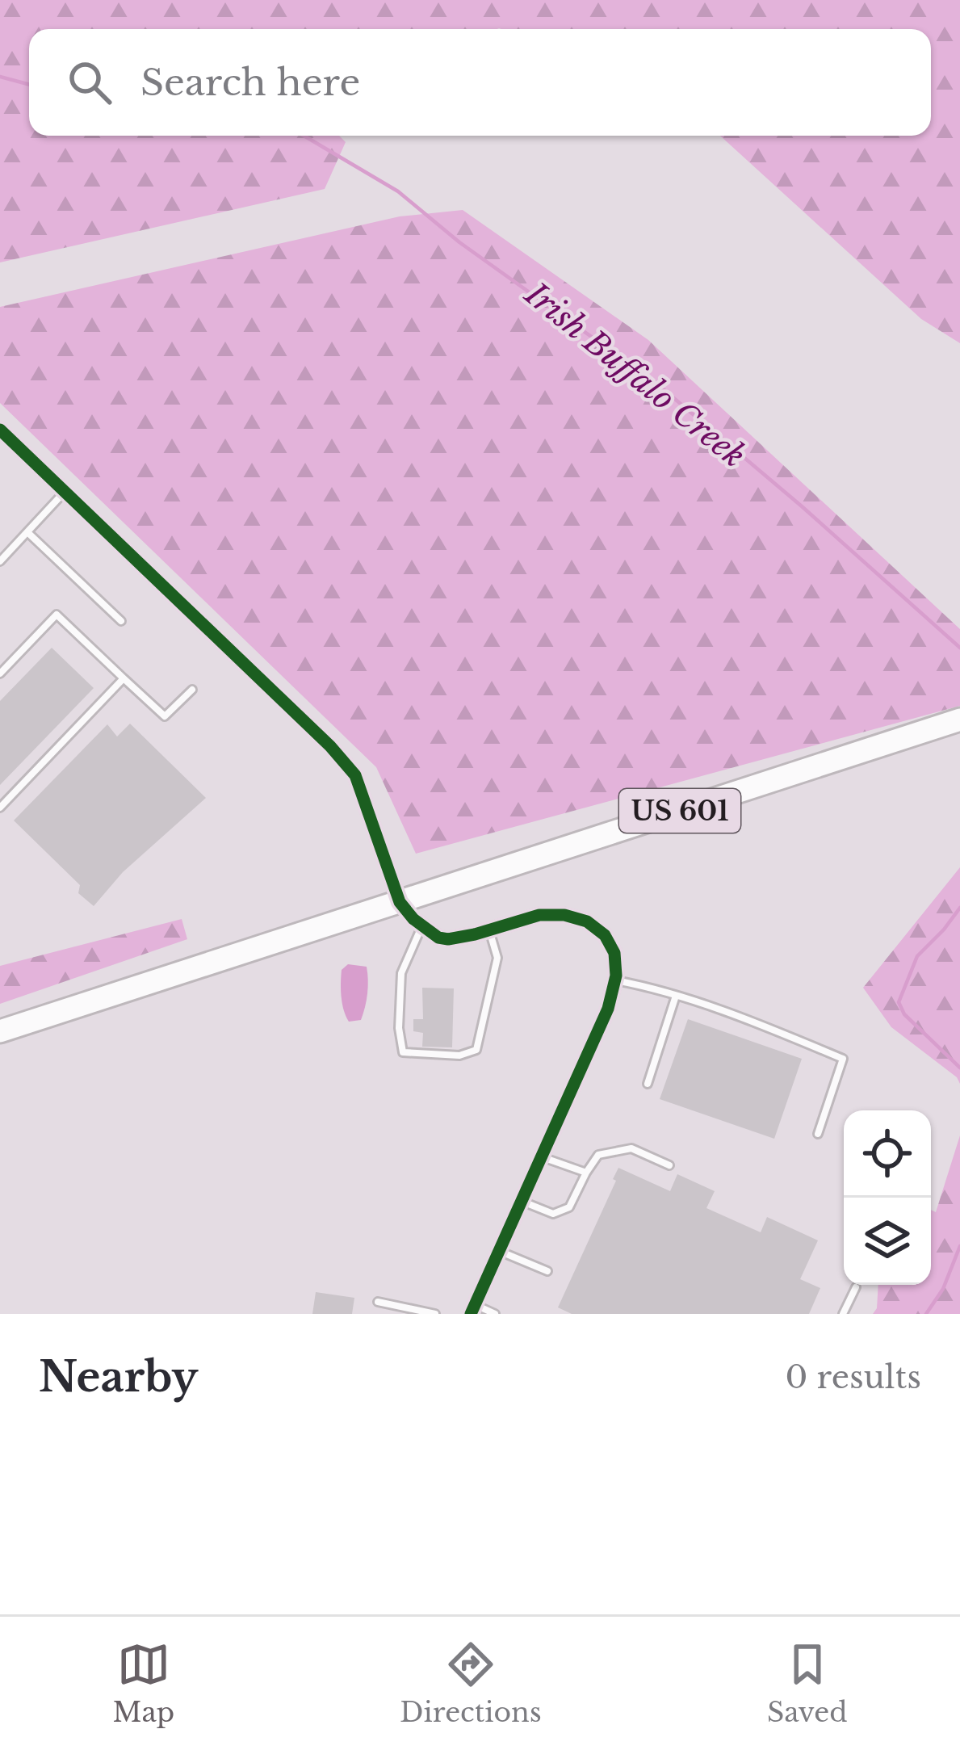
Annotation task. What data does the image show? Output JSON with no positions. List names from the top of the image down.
{
  "streets": {
    "highway": ["US 601"]
  },
  "water": ["Irish Buffalo Creek"],
  "page": {
    "search": "Search here",
    "heading": ["Nearby", "0 results"],
    "nav": ["Map", "Directions", "Saved"]
  }
}
